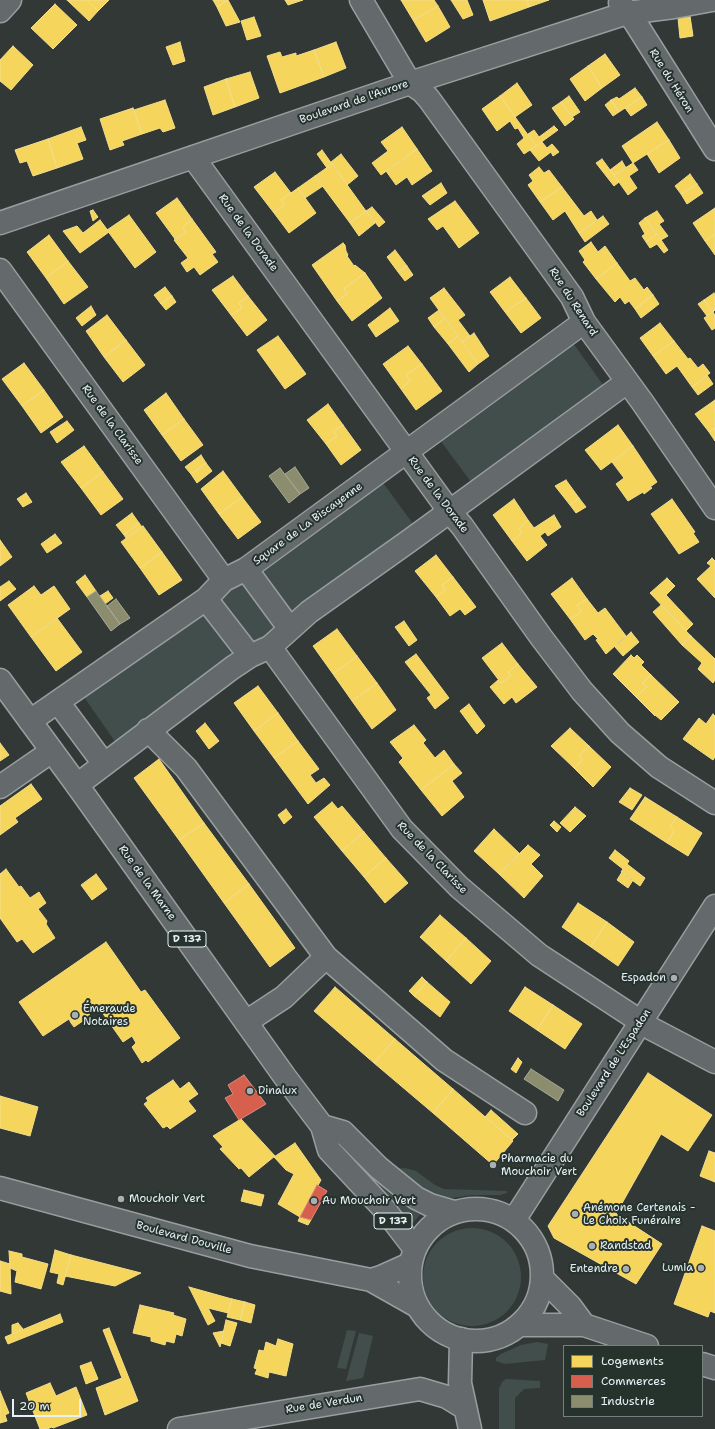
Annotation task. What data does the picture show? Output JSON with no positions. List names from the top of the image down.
{
  "streets": {
    "street": [
      "Rue du Héron",
      "Boulevard de l'Aurore",
      "Rue de la Dorade",
      "Rue du Renard",
      "Rue de la Clarisse",
      "Square de La Biscayenne",
      "Rue de la Marne",
      "D 137",
      "Boulevard de L'Espadon",
      "Boulevard Douville",
      "Rue de Verdun"
    ]
  },
  "crossings": [
    ["Rue du Héron", "Boulevard de l'Aurore"],
    ["Boulevard de l'Aurore", "Rue de la Dorade"],
    ["Boulevard de l'Aurore", "Rue du Renard"],
    ["Rue de la Dorade", "Square de La Biscayenne"],
    ["Rue du Renard", "Square de La Biscayenne"],
    ["Rue de la Clarisse", "Square de La Biscayenne"],
    ["Rue de la Clarisse", "Boulevard de L'Espadon"],
    ["Square de La Biscayenne", "Rue de la Marne"],
    ["Rue de la Marne", "D 137"],
    ["Rue de la Marne", "Boulevard de L'Espadon"],
    ["D 137", "Boulevard de L'Espadon"]
  ],
  "places": [
    "Espadon",
    "Émeraude Notaires",
    "Dinalux",
    "Pharmacie du Mouchoir Vert",
    "Mouchoir Vert",
    "Au Mouchoir Vert",
    "Anémone Certenais - Le Choix Funéraire",
    "Randstad",
    "Lumia",
    "Entendre"
  ],
  "legend": ["Logements", "Commerces", "Industrie"],
  "scale_bar": "20 m"
}
